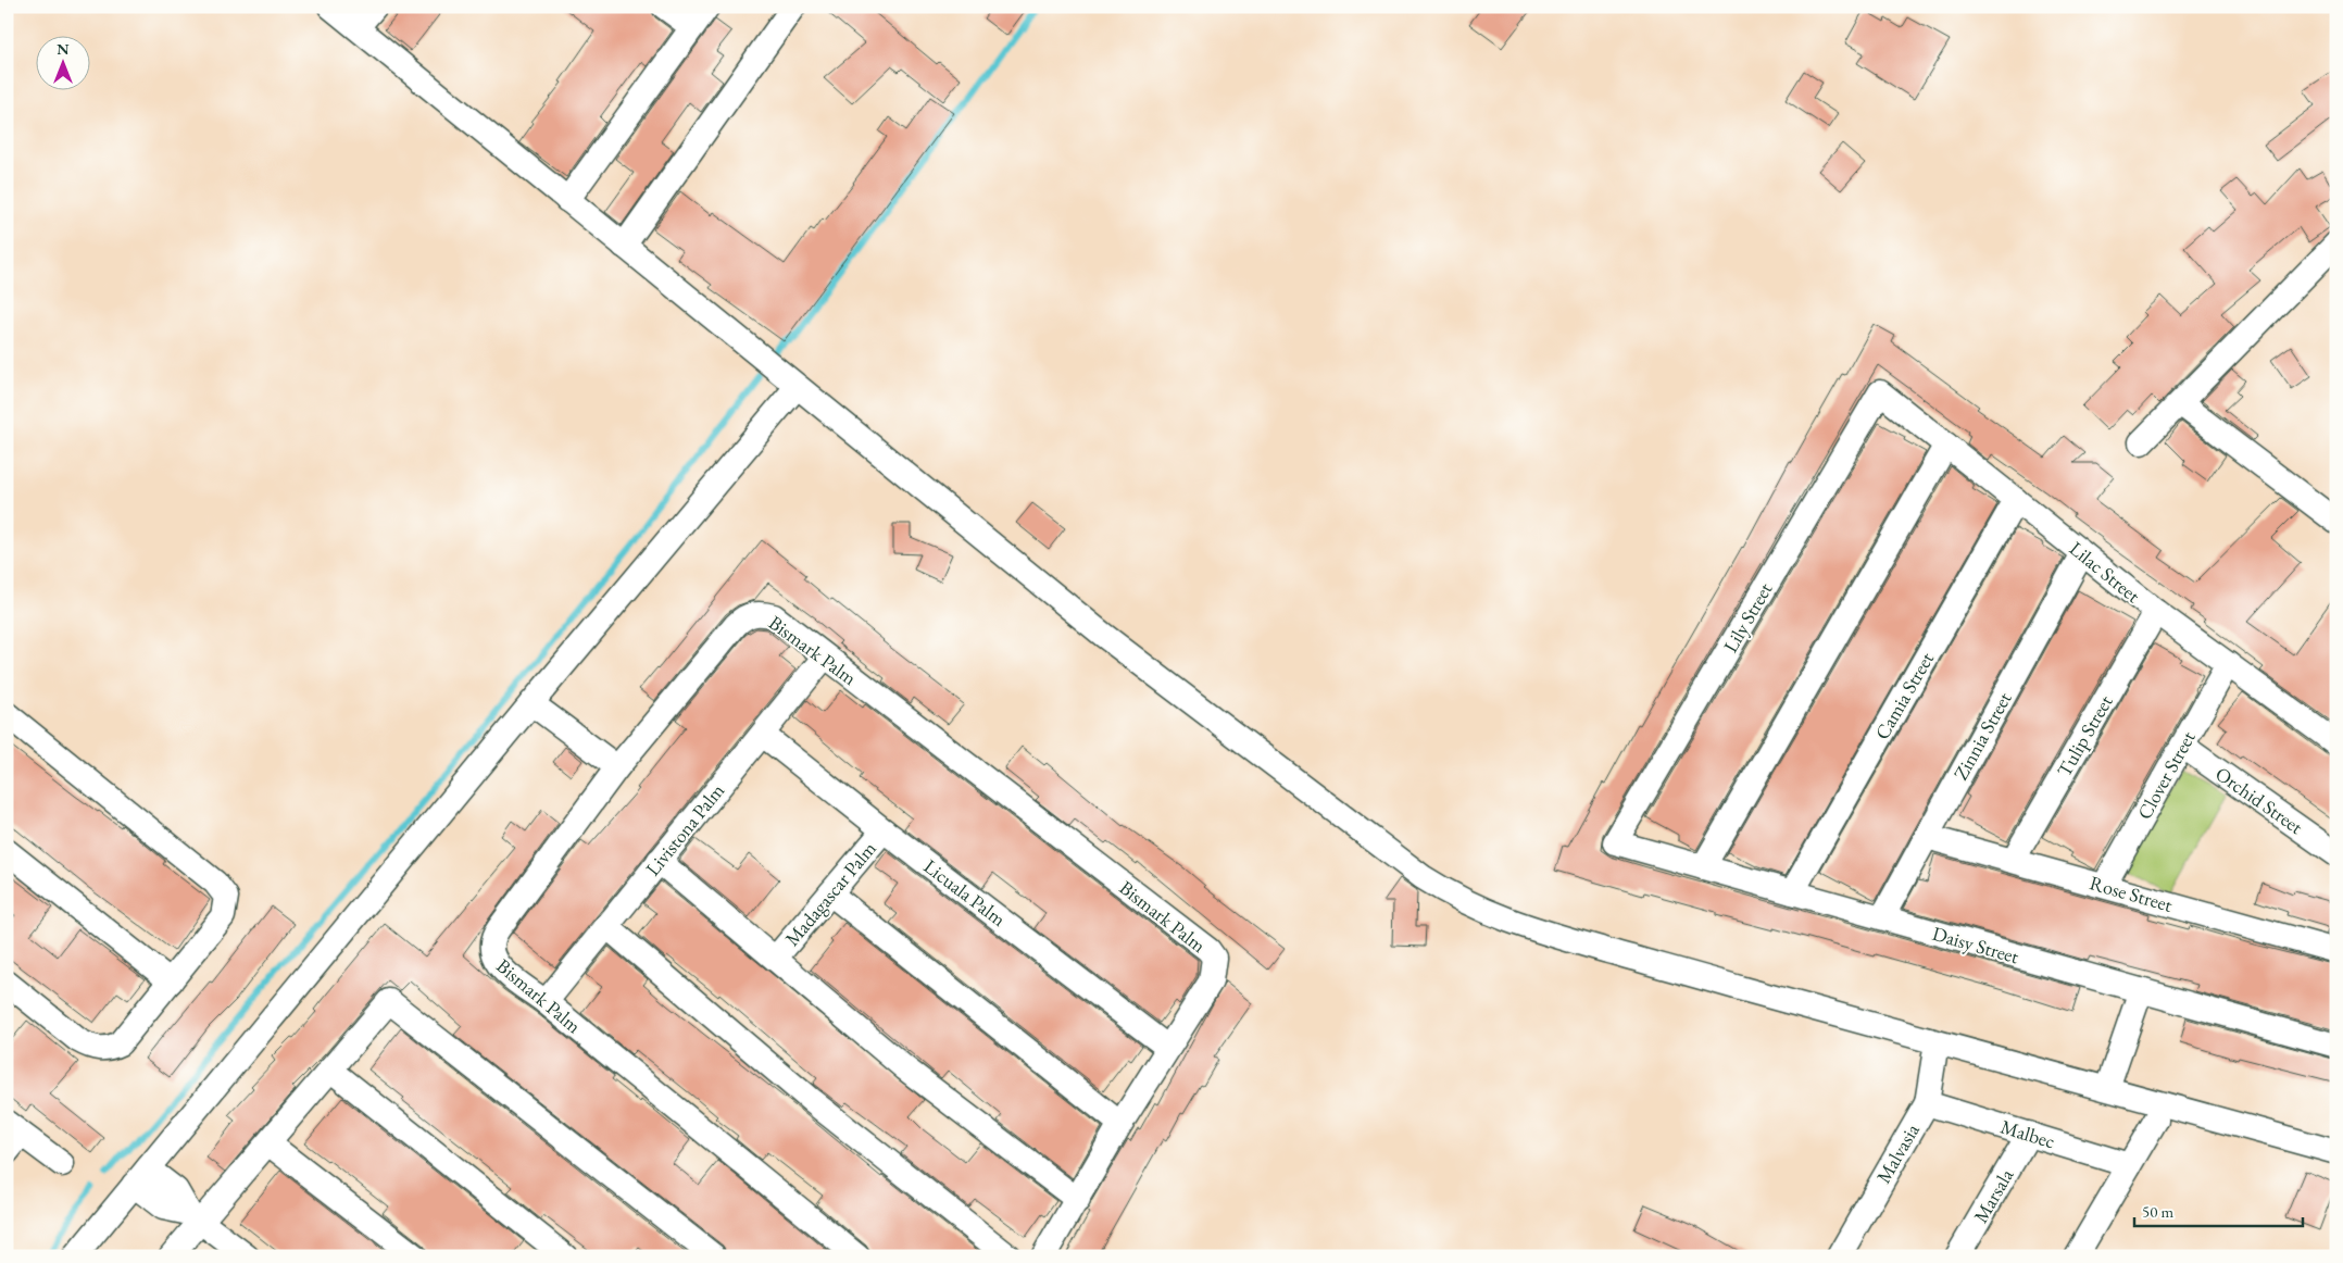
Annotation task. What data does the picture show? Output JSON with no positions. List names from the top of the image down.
{
  "streets": {
    "street": [
      "Lilac Street",
      "Lily Street",
      "Bismark Palm",
      "Camia Street",
      "Zinnia Street",
      "Tulip Street",
      "Clover Street",
      "Orchid Street",
      "Livistona Palm",
      "Licuala Palm",
      "Madagascar Palm",
      "Rose Street",
      "Daisy Street",
      "Malbec",
      "Malvasia",
      "Marsala"
    ]
  },
  "crossings": [
    ["Lilac Street", "Lily Street"],
    ["Lilac Street", "Camia Street"],
    ["Lilac Street", "Zinnia Street"],
    ["Lilac Street", "Tulip Street"],
    ["Lilac Street", "Clover Street"],
    ["Lily Street", "Daisy Street"],
    ["Bismark Palm", "Livistona Palm"],
    ["Bismark Palm", "Licuala Palm"],
    ["Camia Street", "Daisy Street"],
    ["Zinnia Street", "Rose Street"],
    ["Zinnia Street", "Daisy Street"],
    ["Tulip Street", "Rose Street"],
    ["Clover Street", "Orchid Street"],
    ["Clover Street", "Rose Street"],
    ["Livistona Palm", "Licuala Palm"],
    ["Licuala Palm", "Madagascar Palm"],
    ["Malbec", "Malvasia"],
    ["Malbec", "Marsala"]
  ],
  "scale_bar": "50 m",
  "north": "top"
}
